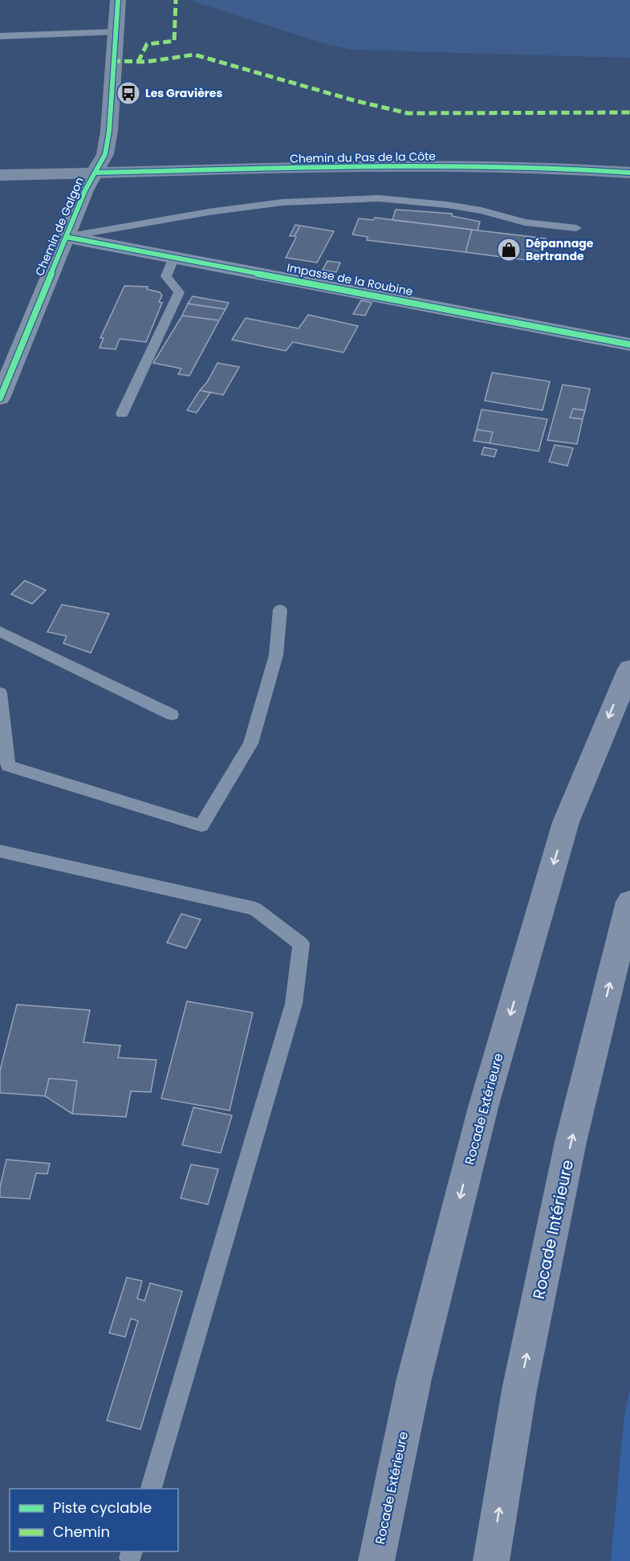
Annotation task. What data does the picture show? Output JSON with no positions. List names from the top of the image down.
{
  "streets": {
    "highway": ["Rocade Extérieure", "Rocade Intérieure"],
    "street": ["Chemin du Pas de la Côte", "Chemin de Galgon", "Impasse de la Roubine"]
  },
  "crossings": [
    ["Chemin du Pas de la Côte", "Chemin de Galgon"],
    ["Chemin de Galgon", "Impasse de la Roubine"]
  ],
  "one_way": ["Rocade Extérieure", "Rocade Intérieure"],
  "places": {
    "bus stop": ["Les Gravières"],
    "shop": ["Dépannage Bertrande"]
  },
  "legend": ["Piste cyclable", "Chemin"]
}
